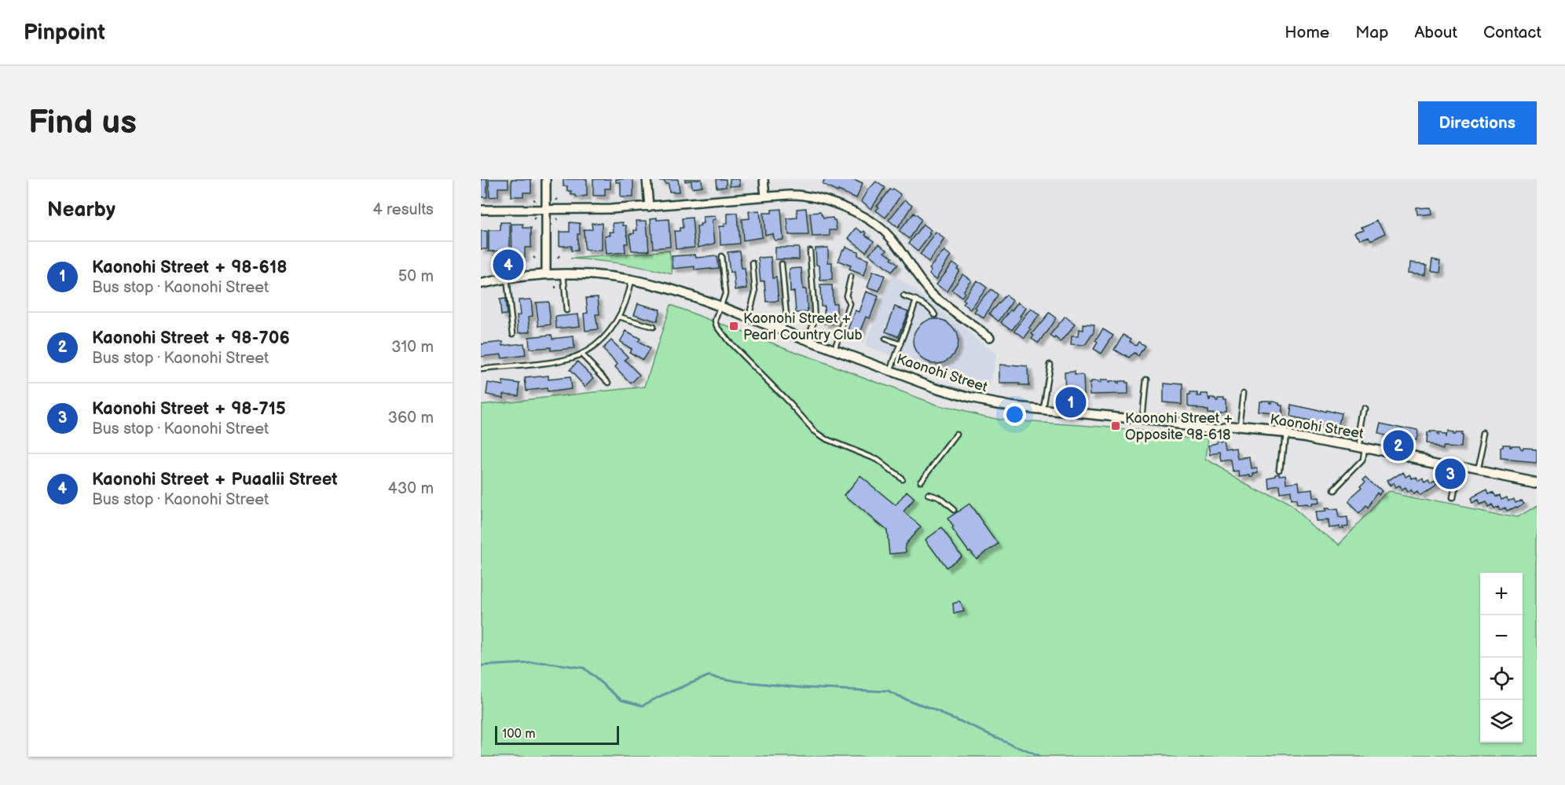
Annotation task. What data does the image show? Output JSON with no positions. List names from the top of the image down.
{
  "streets": {
    "street": ["Kaonohi Street"]
  },
  "places": {
    "transit": ["Kaonohi Street + Pearl Country Club", "Kaonohi Street + Opposite 98-618"]
  },
  "scale_bar": "100 m",
  "page": {
    "header": "Pinpoint",
    "nav": [
      "Home",
      "Map",
      "About",
      "Contact"
    ],
    "buttons": "Directions",
    "title": "Find us",
    "heading": ["Nearby", "4 results"],
    "list": [
      {
        "mark": "1",
        "name": "Kaonohi Street + 98-618",
        "note": "Bus stop · Kaonohi Street",
        "value": "50 m"
      },
      {
        "mark": "2",
        "name": "Kaonohi Street + 98-706",
        "note": "Bus stop · Kaonohi Street",
        "value": "310 m"
      },
      {
        "mark": "3",
        "name": "Kaonohi Street + 98-715",
        "note": "Bus stop · Kaonohi Street",
        "value": "360 m"
      },
      {
        "mark": "4",
        "name": "Kaonohi Street + Puaalii Street",
        "note": "Bus stop · Kaonohi Street",
        "value": "430 m"
      }
    ],
    "pins": [
      "4",
      "1",
      "2",
      "3"
    ],
    "map_buttons": ["+", "−"],
    "scale": "100 m"
  }
}
